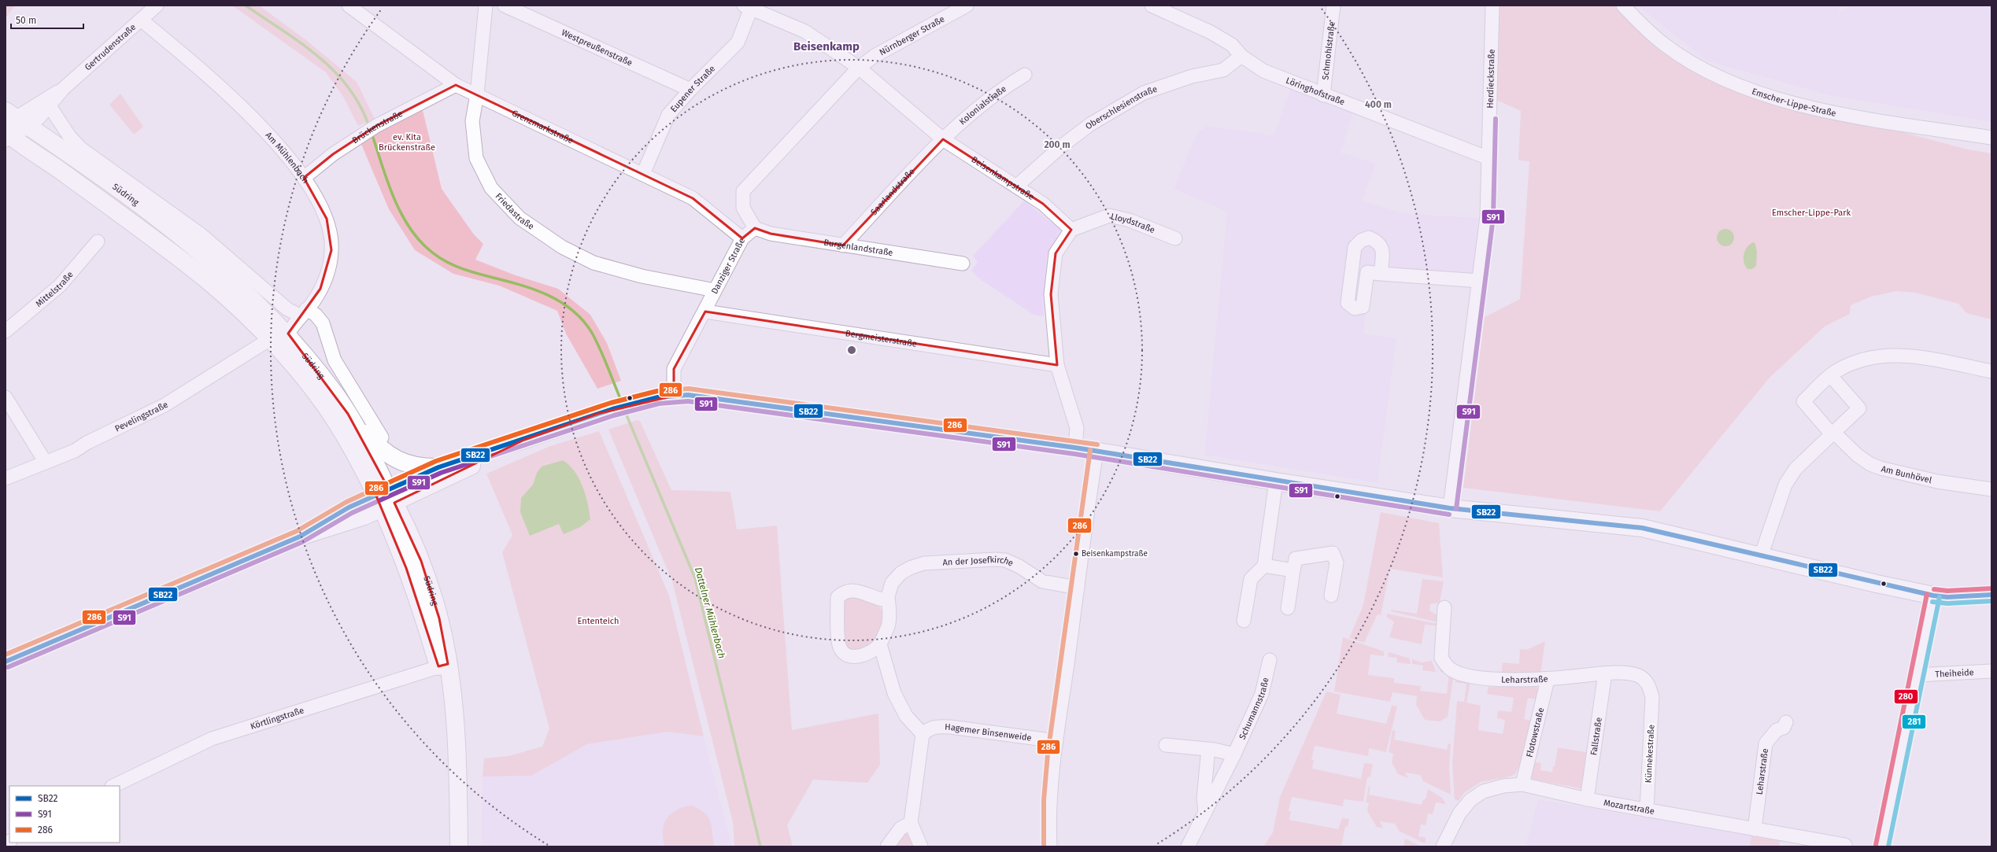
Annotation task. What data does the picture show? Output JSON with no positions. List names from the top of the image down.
{
  "streets": {
    "main road": ["Südring"],
    "street": [
      "Nürnberger Straße",
      "Gertrudenstraße",
      "Westpreußenstraße",
      "Schmohlstraße",
      "Herdieckstraße",
      "Eupener Straße",
      "Löringhofstraße",
      "Emscher-Lippe-Straße",
      "Kolonialstraße",
      "Oberschlesienstraße",
      "Brückenstraße",
      "Grenzmarkstraße",
      "Am Mühlenbach",
      "Beisenkampstraße",
      "Saarlandstraße",
      "Friedastraße",
      "Lloydstraße",
      "Burgenlandstraße",
      "Danziger Straße",
      "Mittelstraße",
      "Bergmeisterstraße",
      "Pevelingstraße",
      "Am Bunhövel",
      "An der Josefkirche",
      "Theiheide",
      "Leharstraße",
      "Schumannstraße",
      "Körtlingstraße",
      "Hagemer Binsenweide",
      "Flotowstraße",
      "Fallstraße",
      "Künnekestraße",
      "Mozartstraße"
    ]
  },
  "crossings": [
    ["Nürnberger Straße", "Beisenkampstraße"],
    ["Gertrudenstraße", "Am Mühlenbach"],
    ["Gertrudenstraße", "Südring"],
    ["Westpreußenstraße", "Eupener Straße"],
    ["Schmohlstraße", "Löringhofstraße"],
    ["Herdieckstraße", "Löringhofstraße"],
    ["Eupener Straße", "Grenzmarkstraße"],
    ["Eupener Straße", "Beisenkampstraße"],
    ["Löringhofstraße", "Oberschlesienstraße"],
    ["Kolonialstraße", "Beisenkampstraße"],
    ["Kolonialstraße", "Saarlandstraße"],
    ["Oberschlesienstraße", "Beisenkampstraße"],
    ["Brückenstraße", "Grenzmarkstraße"],
    ["Brückenstraße", "Am Mühlenbach"],
    ["Grenzmarkstraße", "Friedastraße"],
    ["Grenzmarkstraße", "Danziger Straße"],
    ["Am Mühlenbach", "Südring"],
    ["Beisenkampstraße", "Saarlandstraße"],
    ["Beisenkampstraße", "Lloydstraße"],
    ["Saarlandstraße", "Burgenlandstraße"],
    ["Südring", "Pevelingstraße"],
    ["Südring", "Körtlingstraße"],
    ["Friedastraße", "Danziger Straße"],
    ["Burgenlandstraße", "Danziger Straße"],
    ["Danziger Straße", "Bergmeisterstraße"],
    ["Leharstraße", "Flotowstraße"],
    ["Leharstraße", "Fallstraße"],
    ["Leharstraße", "Künnekestraße"],
    ["Leharstraße", "Mozartstraße"],
    ["Flotowstraße", "Mozartstraße"],
    ["Fallstraße", "Mozartstraße"],
    ["Künnekestraße", "Mozartstraße"]
  ],
  "districts": ["Beisenkamp"],
  "water": ["Dattelner Mühlenbach"],
  "parks": ["ev. Kita Brückenstraße", "Emscher-Lippe-Park", "Ententeich"],
  "places": ["Beisenkampstraße"],
  "lines": [
    "transit line S91",
    "transit line 286",
    "transit line SB22",
    "transit line 280",
    "transit line 281"
  ],
  "legend": ["SB22", "S91", "286"],
  "scale_bar": "50 m",
  "rings": ["400 m", "200 m"]
}
